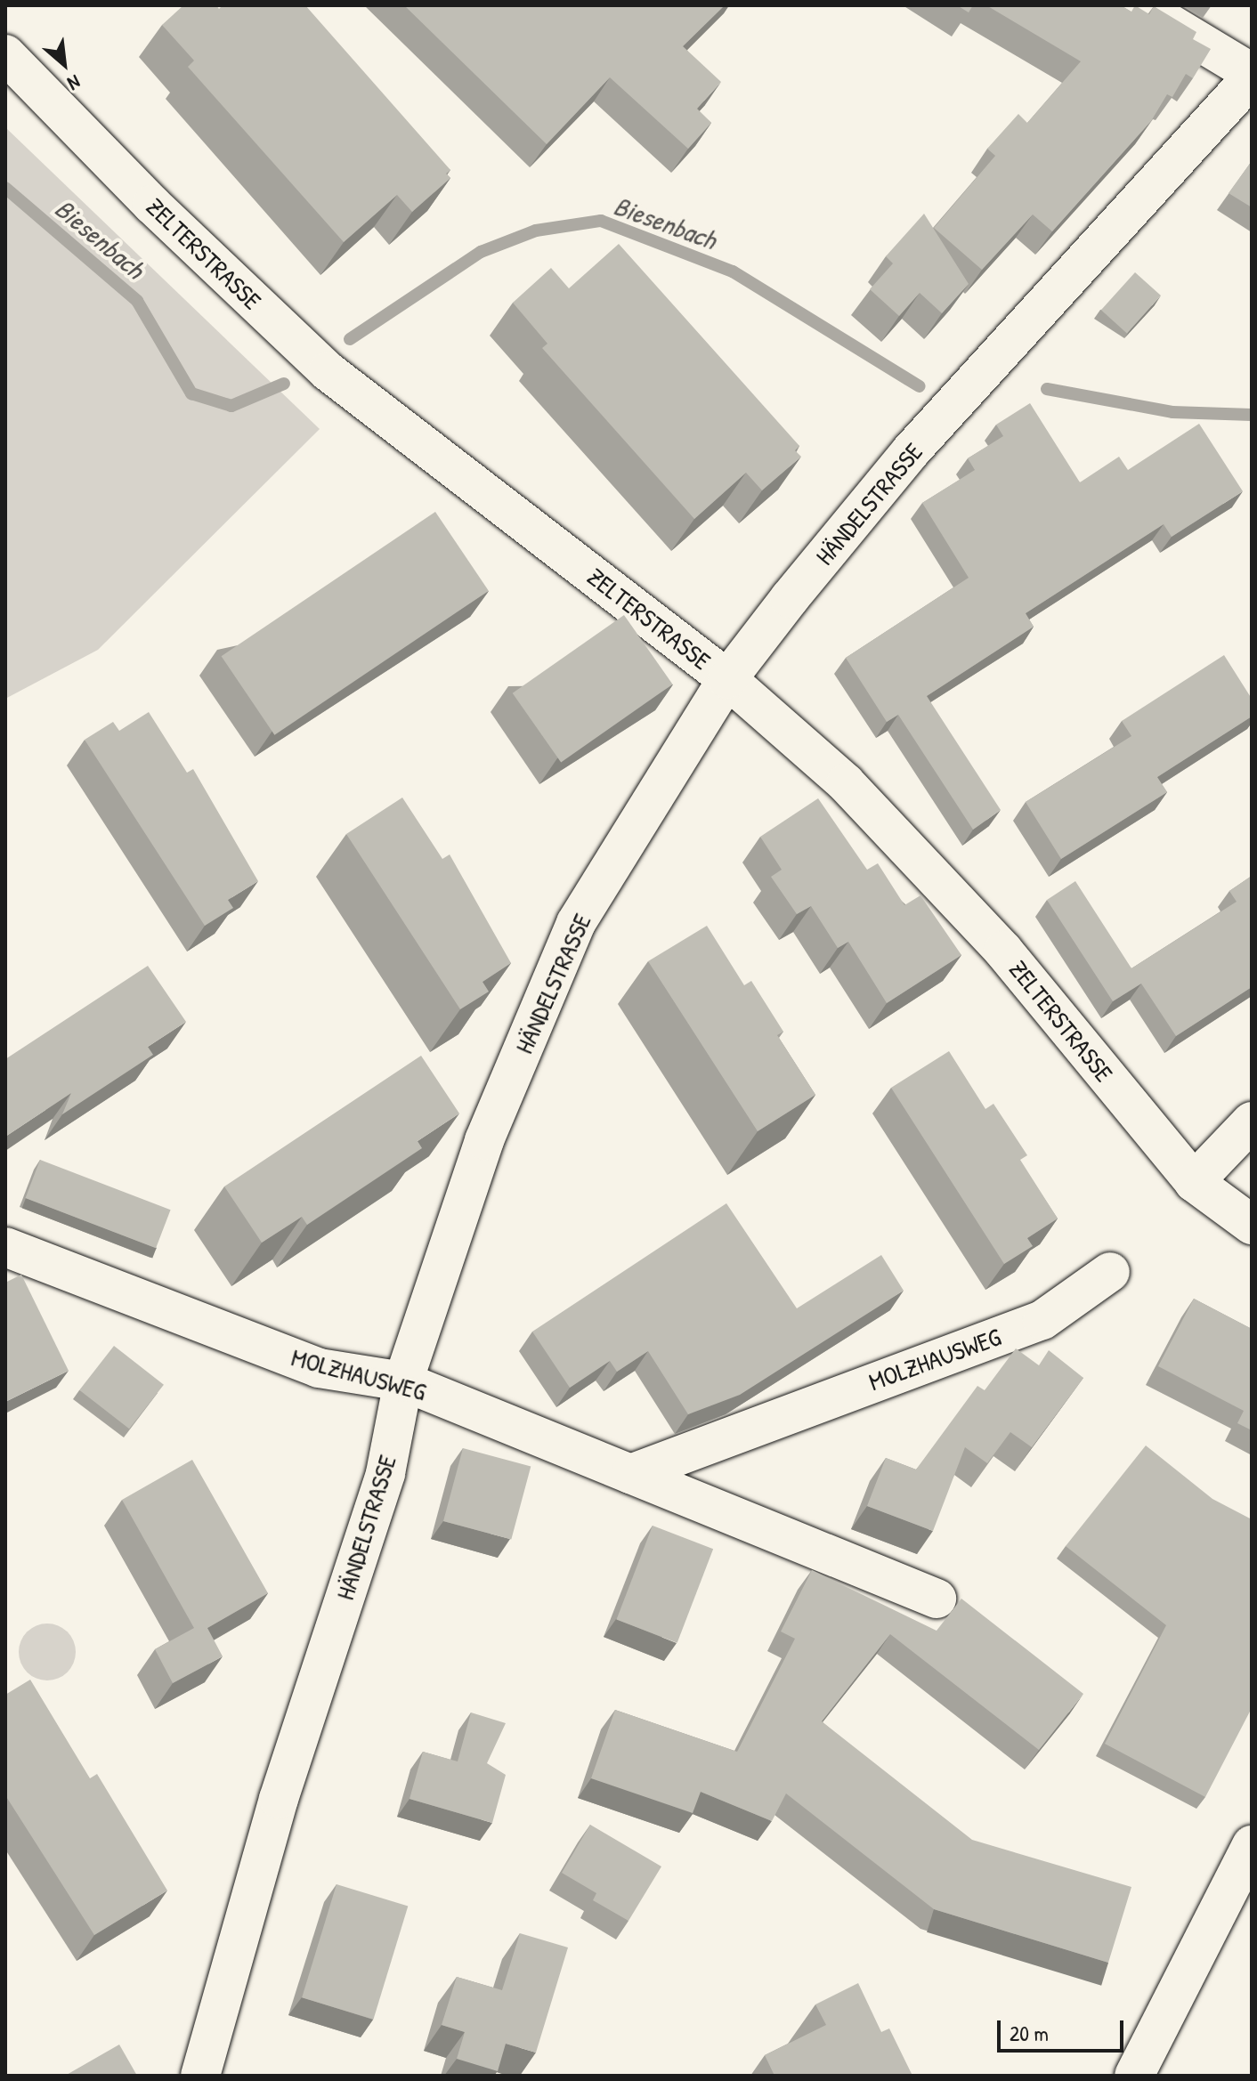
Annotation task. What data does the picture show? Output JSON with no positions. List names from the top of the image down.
{
  "streets": {
    "street": ["ZELTERSTRASSE", "HÄNDELSTRASSE", "MOLZHAUSWEG"]
  },
  "crossings": [
    ["ZELTERSTRASSE", "HÄNDELSTRASSE"],
    ["HÄNDELSTRASSE", "MOLZHAUSWEG"]
  ],
  "water": ["Biesenbach"],
  "scale_bar": "20 m",
  "north": "bottom right"
}
